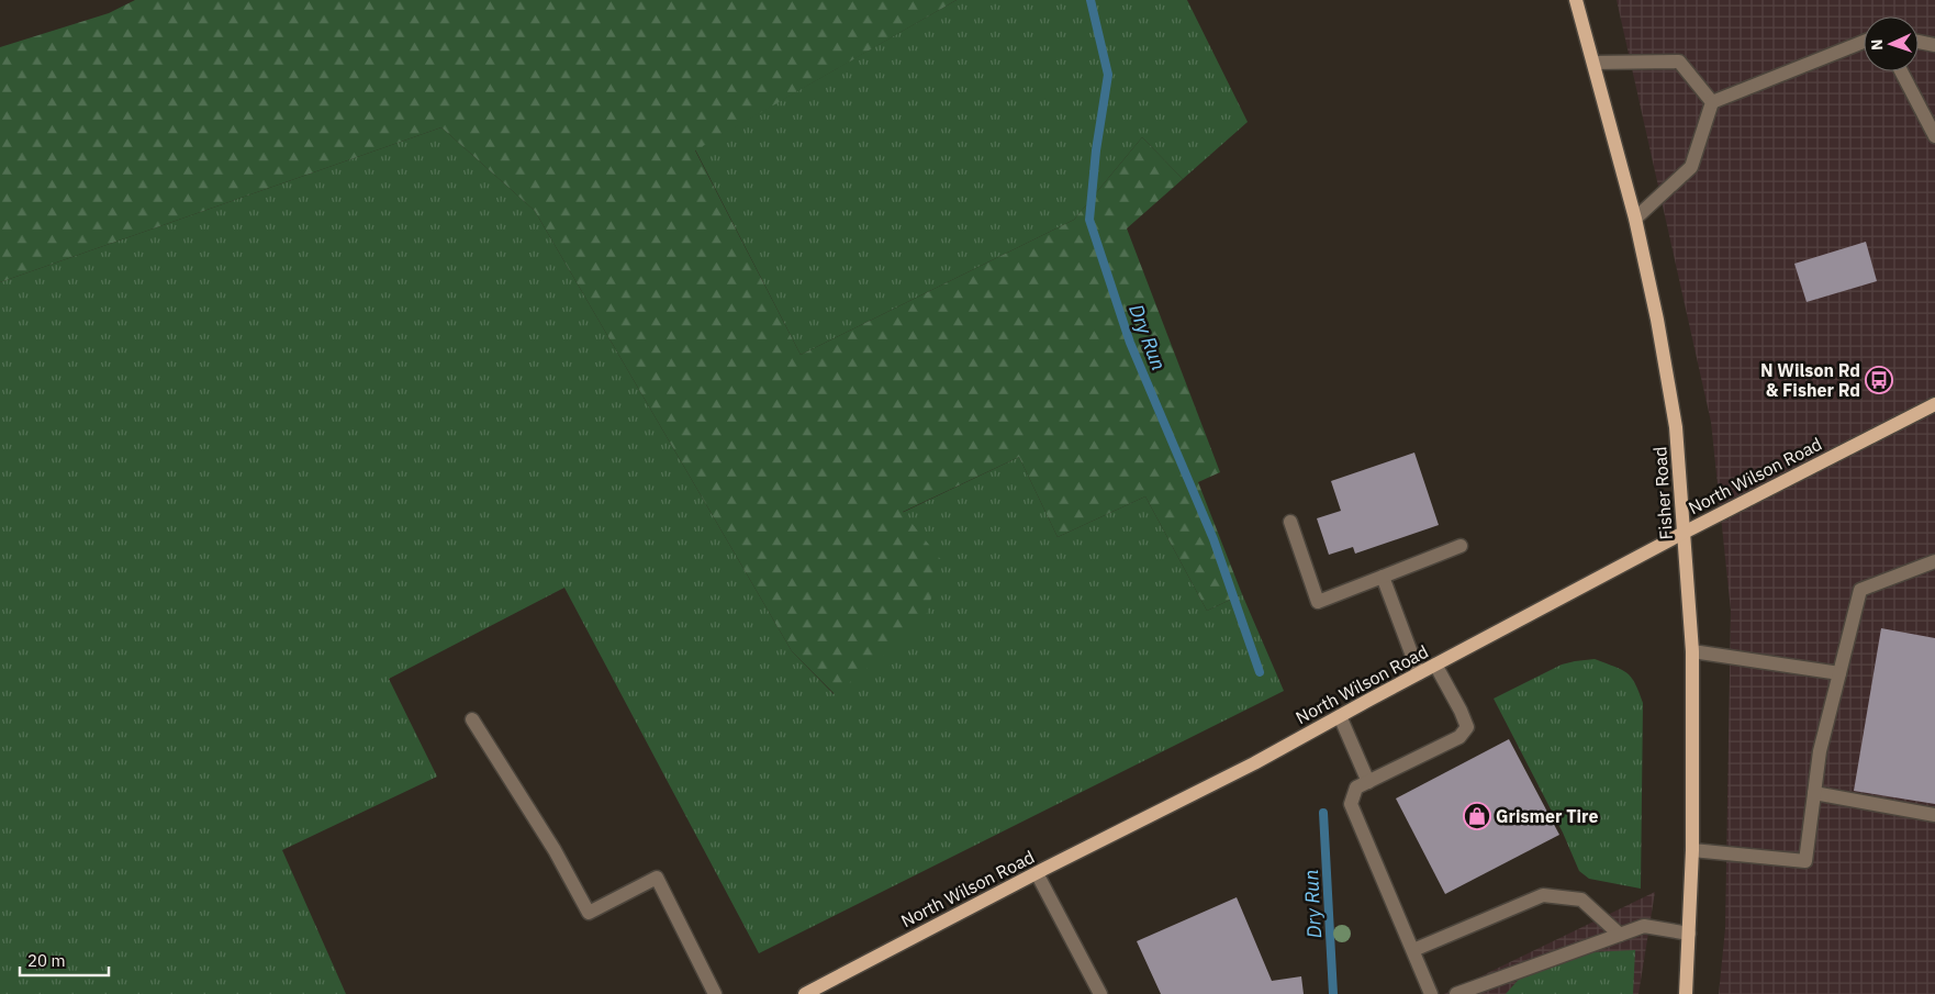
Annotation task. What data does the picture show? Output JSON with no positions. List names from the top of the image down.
{
  "streets": {
    "main road": ["North Wilson Road", "Fisher Road"]
  },
  "crossings": [
    ["North Wilson Road", "Fisher Road"]
  ],
  "water": ["Dry Run"],
  "places": {
    "bus stop": ["N Wilson Rd & Fisher Rd"],
    "shop": ["Grismer Tire"]
  },
  "scale_bar": "20 m",
  "north": "left"
}
